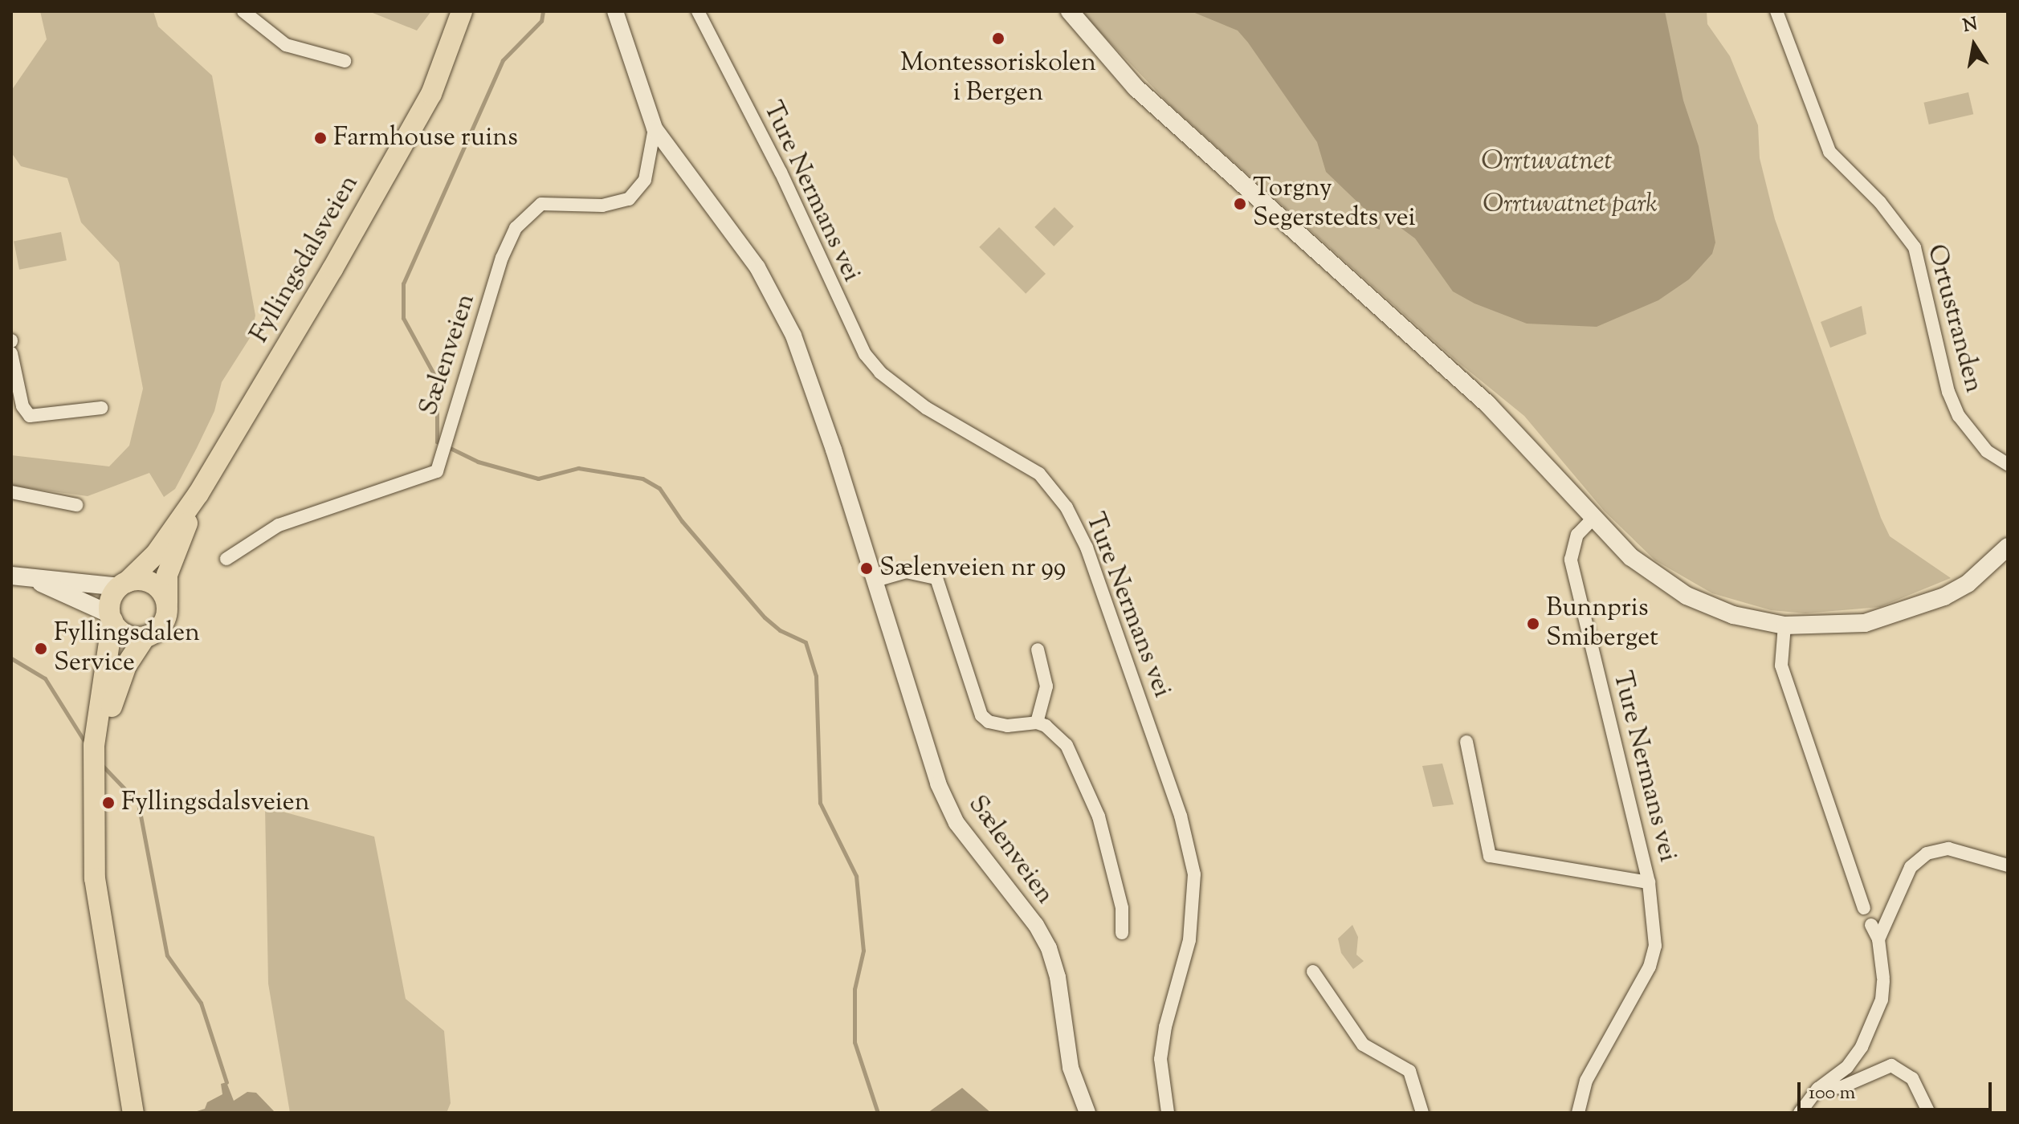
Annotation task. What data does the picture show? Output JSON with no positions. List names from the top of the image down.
{
  "streets": {
    "main road": ["Fyllingsdalsveien"],
    "street": ["Ture Nermans vei", "Ortustranden", "Sælenveien"]
  },
  "water": ["Orrtuvatnet"],
  "parks": ["Orrtuvatnet park"],
  "places": [
    "Montessoriskolen i Bergen",
    "Farmhouse ruins",
    "Torgny Segerstedts vei",
    "Sælenveien nr 99",
    "Bunnpris Smiberget",
    "Fyllingsdalen Service",
    "Fyllingsdalsveien"
  ],
  "scale_bar": "100 m",
  "north": "top"
}
